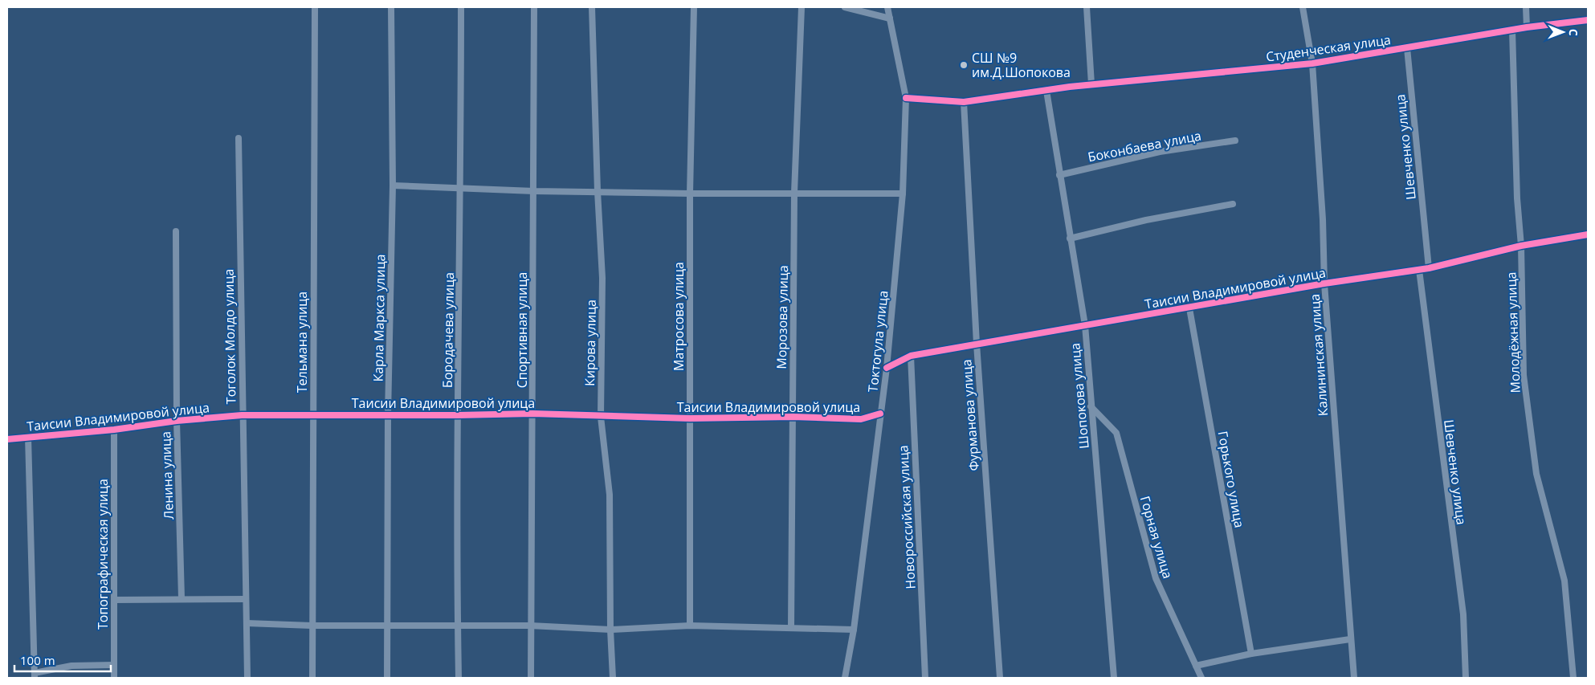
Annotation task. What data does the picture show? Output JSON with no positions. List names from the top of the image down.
{
  "streets": {
    "street": [
      "Студенческая улица",
      "Боконбаева улица",
      "Шевченко улица",
      "Таисии Владимировой улица",
      "Матросова улица",
      "Морозова улица",
      "Карла Маркса улица",
      "Бородачева улица",
      "Спортивная улица",
      "Молодёжная улица",
      "Тоголок Молдо улица",
      "Токтогула улица",
      "Тельмана улица",
      "Кирова улица",
      "Калининская улица",
      "Шопокова улица",
      "Фурманова улица",
      "Ленина улица",
      "Горького улица",
      "Новороссийская улица",
      "Горная улица",
      "Топографическая улица"
    ]
  },
  "crossings": [
    ["Студенческая улица", "Шевченко улица"],
    ["Студенческая улица", "Молодёжная улица"],
    ["Студенческая улица", "Калининская улица"],
    ["Студенческая улица", "Шопокова улица"],
    ["Боконбаева улица", "Шопокова улица"],
    ["Шевченко улица", "Таисии Владимировой улица"],
    ["Таисии Владимировой улица", "Матросова улица"],
    ["Таисии Владимировой улица", "Морозова улица"],
    ["Таисии Владимировой улица", "Карла Маркса улица"],
    ["Таисии Владимировой улица", "Бородачева улица"],
    ["Таисии Владимировой улица", "Спортивная улица"],
    ["Таисии Владимировой улица", "Молодёжная улица"],
    ["Таисии Владимировой улица", "Тоголок Молдо улица"],
    ["Таисии Владимировой улица", "Токтогула улица"],
    ["Таисии Владимировой улица", "Тельмана улица"],
    ["Таисии Владимировой улица", "Кирова улица"],
    ["Таисии Владимировой улица", "Калининская улица"],
    ["Таисии Владимировой улица", "Шопокова улица"],
    ["Таисии Владимировой улица", "Фурманова улица"],
    ["Таисии Владимировой улица", "Ленина улица"],
    ["Таисии Владимировой улица", "Горького улица"],
    ["Таисии Владимировой улица", "Новороссийская улица"],
    ["Таисии Владимировой улица", "Топографическая улица"],
    ["Шопокова улица", "Горная улица"]
  ],
  "places": ["СШ №9 им.Д.Шопокова"],
  "scale_bar": "100 m",
  "north": "right"
}
